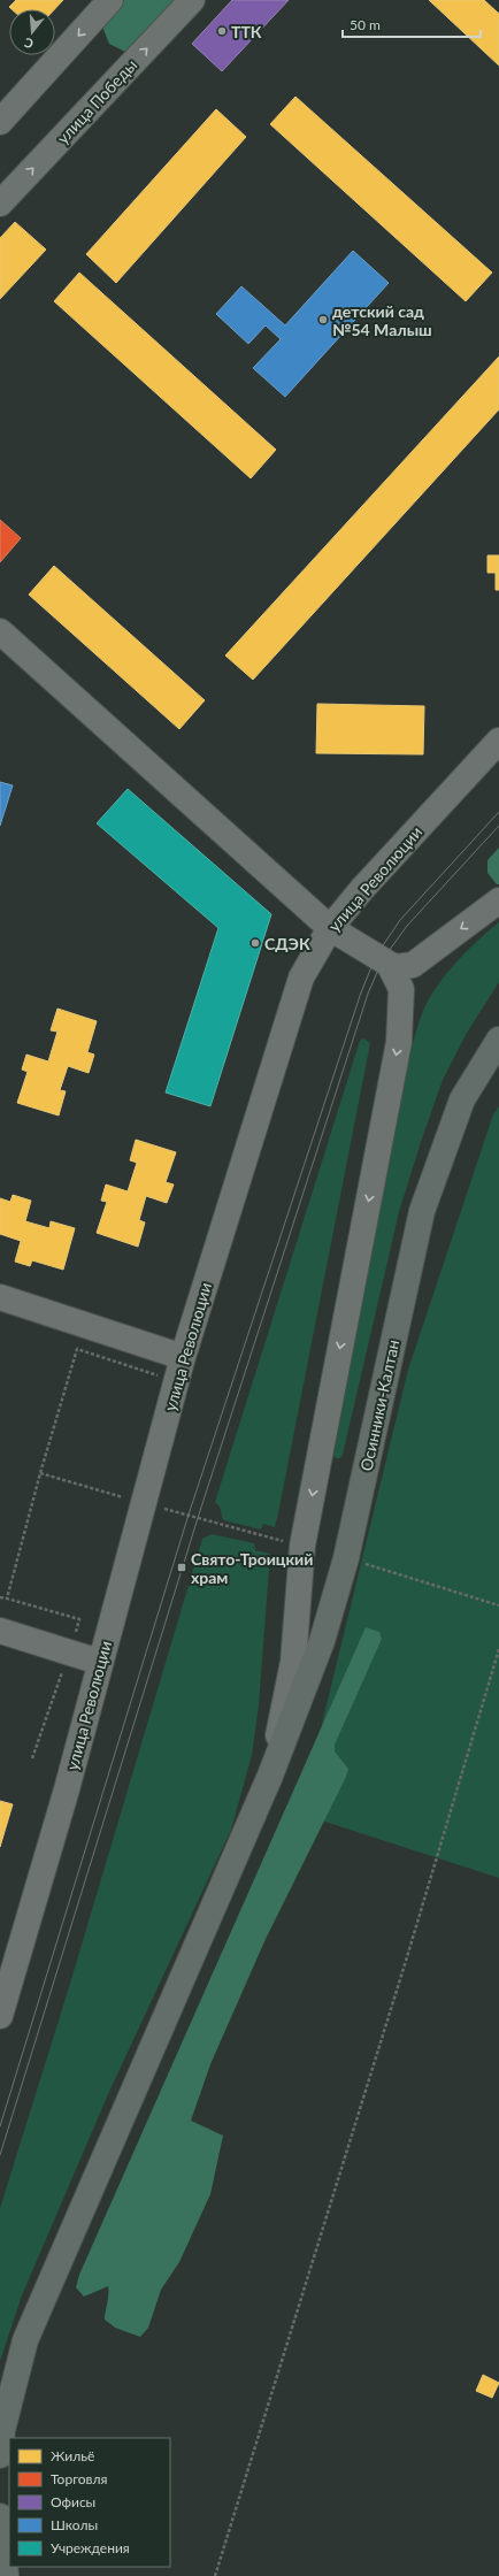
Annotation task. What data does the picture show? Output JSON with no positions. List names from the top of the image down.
{
  "streets": {
    "main road": ["Осинники-Калтан"],
    "street": ["улица Победы", "улица Революции"]
  },
  "places": {
    "other": ["ТТК", "детский сад №54 Малыш", "СДЭК"],
    "transit": ["Свято-Троицкий храм"]
  },
  "legend": [
    "Жильё",
    "Торговля",
    "Офисы",
    "Школы",
    "Учреждения"
  ],
  "scale_bar": "50 m",
  "north": "bottom"
}
